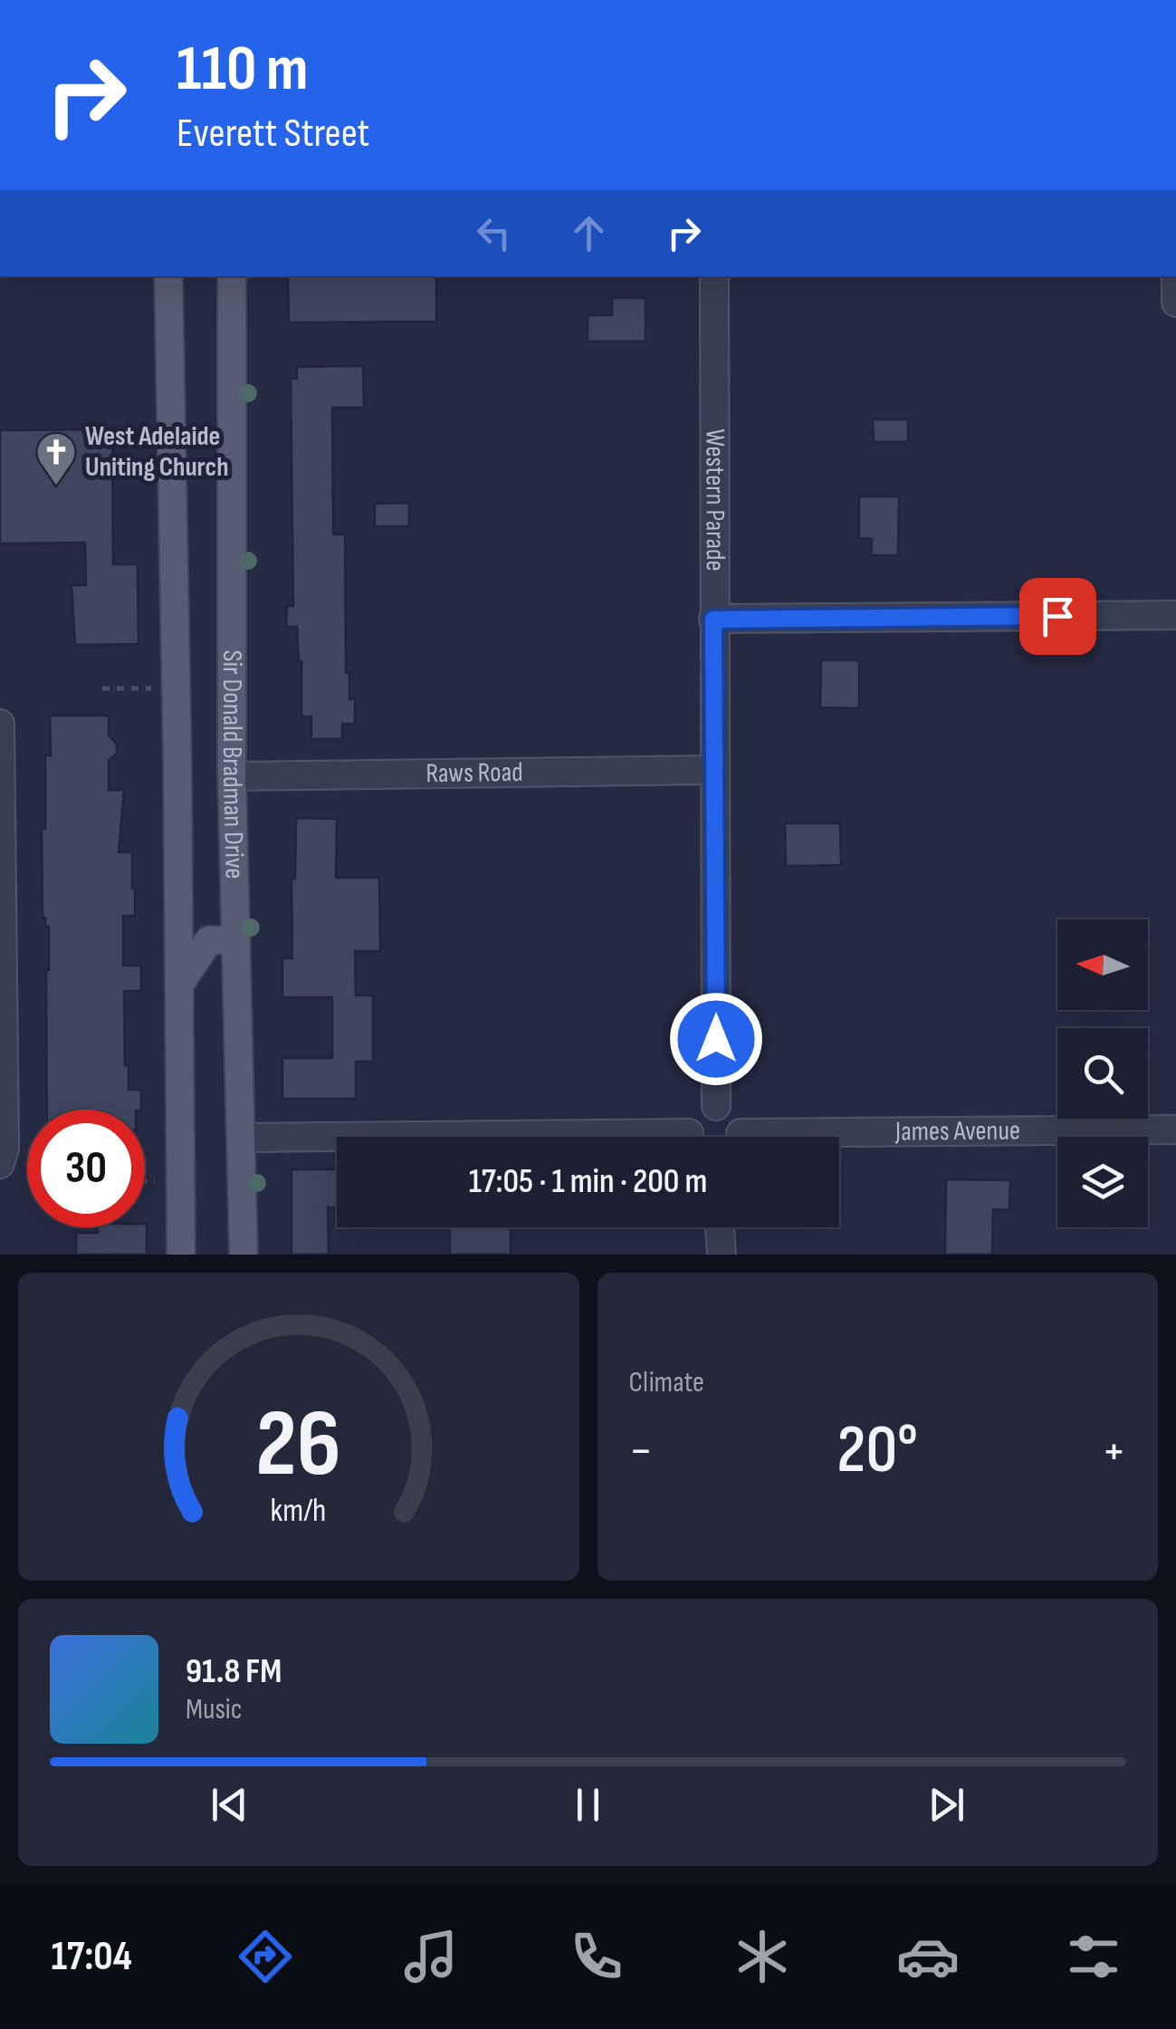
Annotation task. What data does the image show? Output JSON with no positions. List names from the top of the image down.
{
  "streets": {
    "main road": ["Sir Donald Bradman Drive"],
    "street": ["Western Parade", "Raws Road", "James Avenue"]
  },
  "crossings": [
    ["Western Parade", "Raws Road"],
    ["Sir Donald Bradman Drive", "Raws Road"]
  ],
  "places": {
    "church": ["West Adelaide Uniting Church"]
  },
  "north": "left",
  "page": {
    "turn": ["110 m", "Everett Street"],
    "limit": "30",
    "trip": "17:05 · 1 min · 200 m",
    "tile": "Climate",
    "heat": ["−", "20°", "+"],
    "song": ["91.8 FM", "Music"],
    "tabs": "17:04",
    "gauge": ["26", "km/h"]
  }
}
